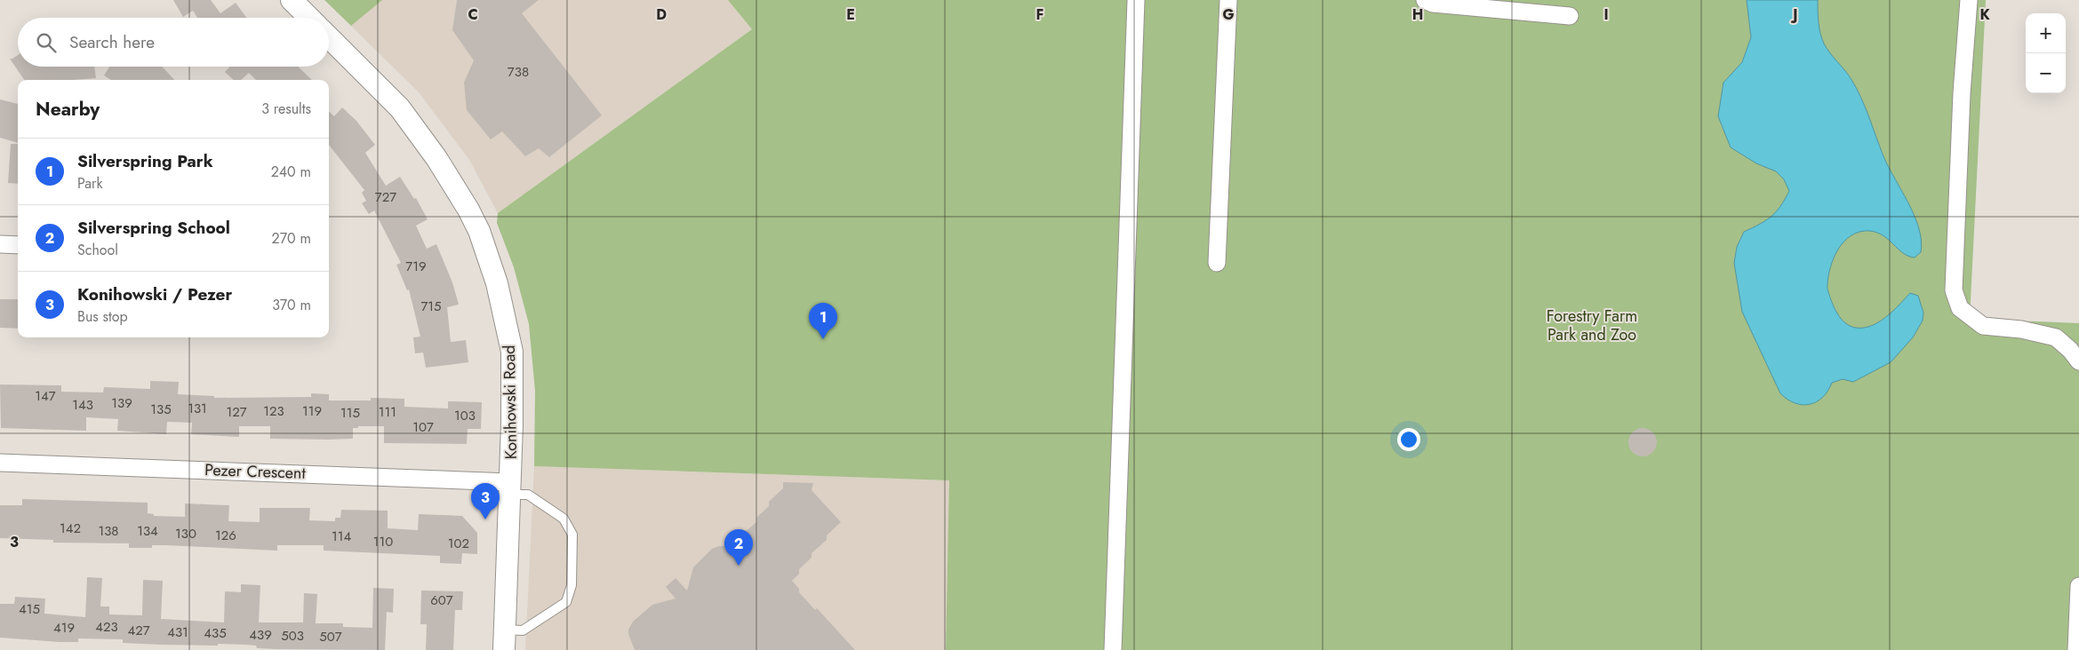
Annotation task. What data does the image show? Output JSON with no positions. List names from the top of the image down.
{
  "streets": {
    "street": ["Konihowski Road", "Pezer Crescent"]
  },
  "crossings": [
    ["Konihowski Road", "Pezer Crescent"]
  ],
  "parks": ["Forestry Farm Park and Zoo"],
  "house_numbers": [
    "738",
    "727",
    "719",
    "715",
    "147",
    "139",
    "143",
    "131",
    "135",
    "123",
    "119",
    "127",
    "111",
    "115",
    "103",
    "107",
    "142",
    "138",
    "134",
    "130",
    "126",
    "114",
    "110",
    "102",
    "607",
    "415",
    "423",
    "419",
    "427",
    "431",
    "435",
    "439",
    "503",
    "507"
  ],
  "page": {
    "map_buttons": ["+", "−"],
    "search": "Search here",
    "heading": ["Nearby", "3 results"],
    "list": [
      {
        "mark": "1",
        "name": "Silverspring Park",
        "note": "Park",
        "value": "240 m"
      },
      {
        "mark": "2",
        "name": "Silverspring School",
        "note": "School",
        "value": "270 m"
      },
      {
        "mark": "3",
        "name": "Konihowski / Pezer",
        "note": "Bus stop",
        "value": "370 m"
      }
    ],
    "pins": ["1", "3", "2"]
  },
  "grid": {
    "columns": [
      "C",
      "D",
      "E",
      "F",
      "G",
      "H",
      "I",
      "J",
      "K"
    ],
    "rows": ["3"]
  }
}
